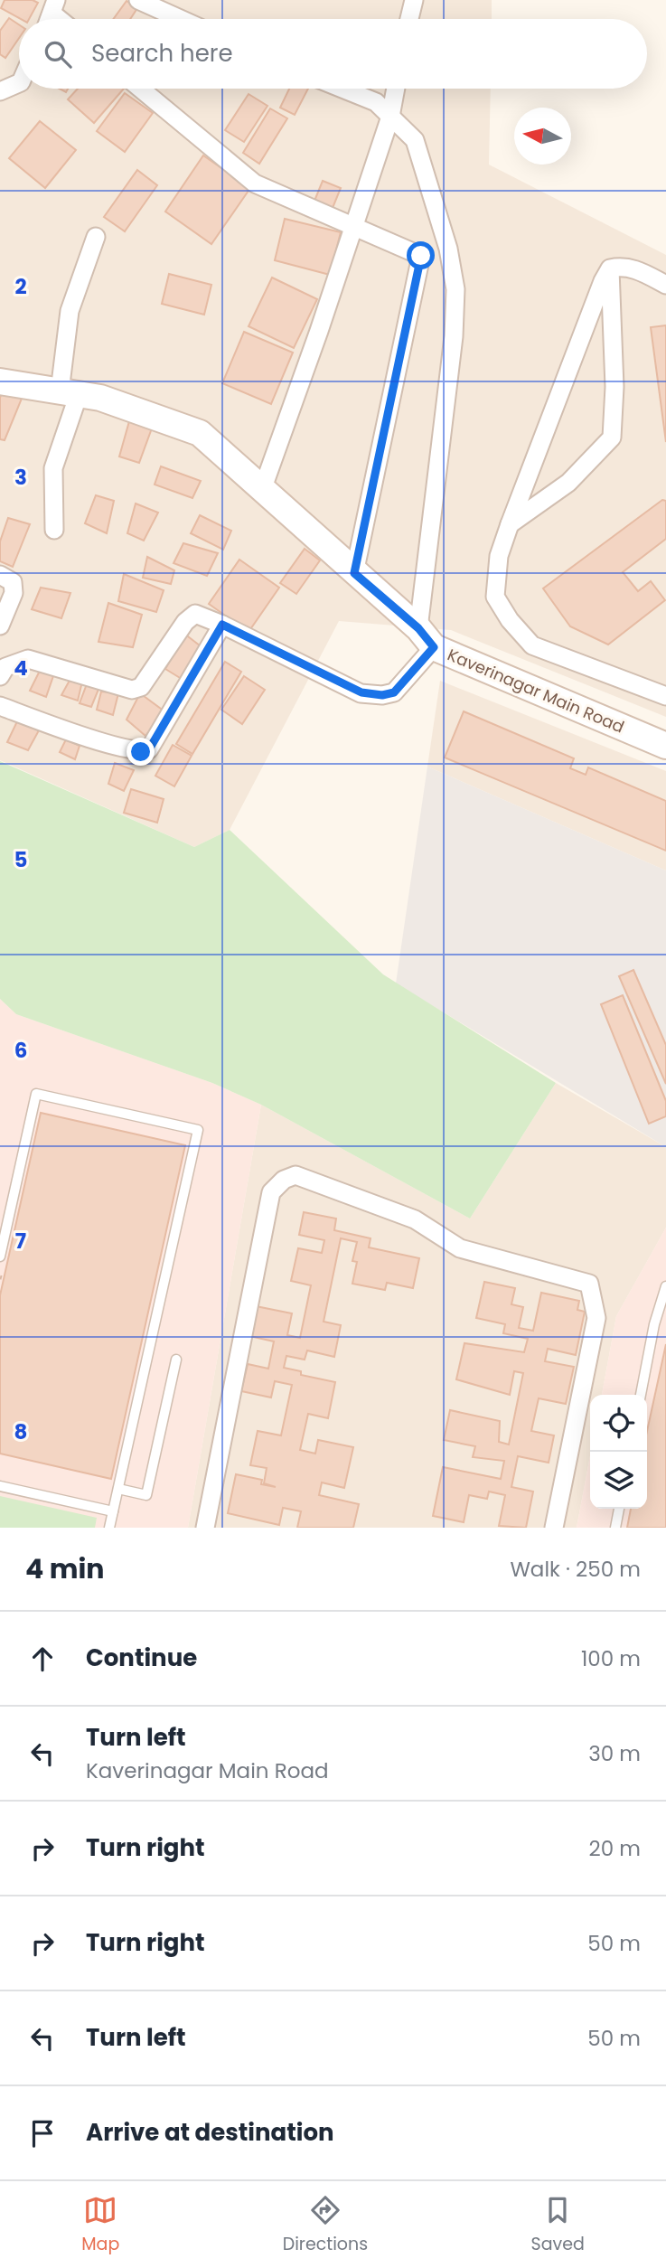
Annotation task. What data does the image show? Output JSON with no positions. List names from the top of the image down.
{
  "streets": {
    "street": ["Kaverinagar Main Road"]
  },
  "north": "left",
  "page": {
    "search": "Search here",
    "heading": ["4 min", "Walk · 250 m"],
    "list": [
      ["Continue", "100 m"],
      ["Turn left", "Kaverinagar Main Road", "30 m"],
      ["Turn right", "20 m"],
      ["Turn right", "50 m"],
      ["Turn left", "50 m"],
      "Arrive at destination"
    ],
    "nav": ["Map", "Directions", "Saved"]
  },
  "grid": {
    "rows": [
      "2",
      "3",
      "4",
      "5",
      "6",
      "7",
      "8"
    ]
  }
}
